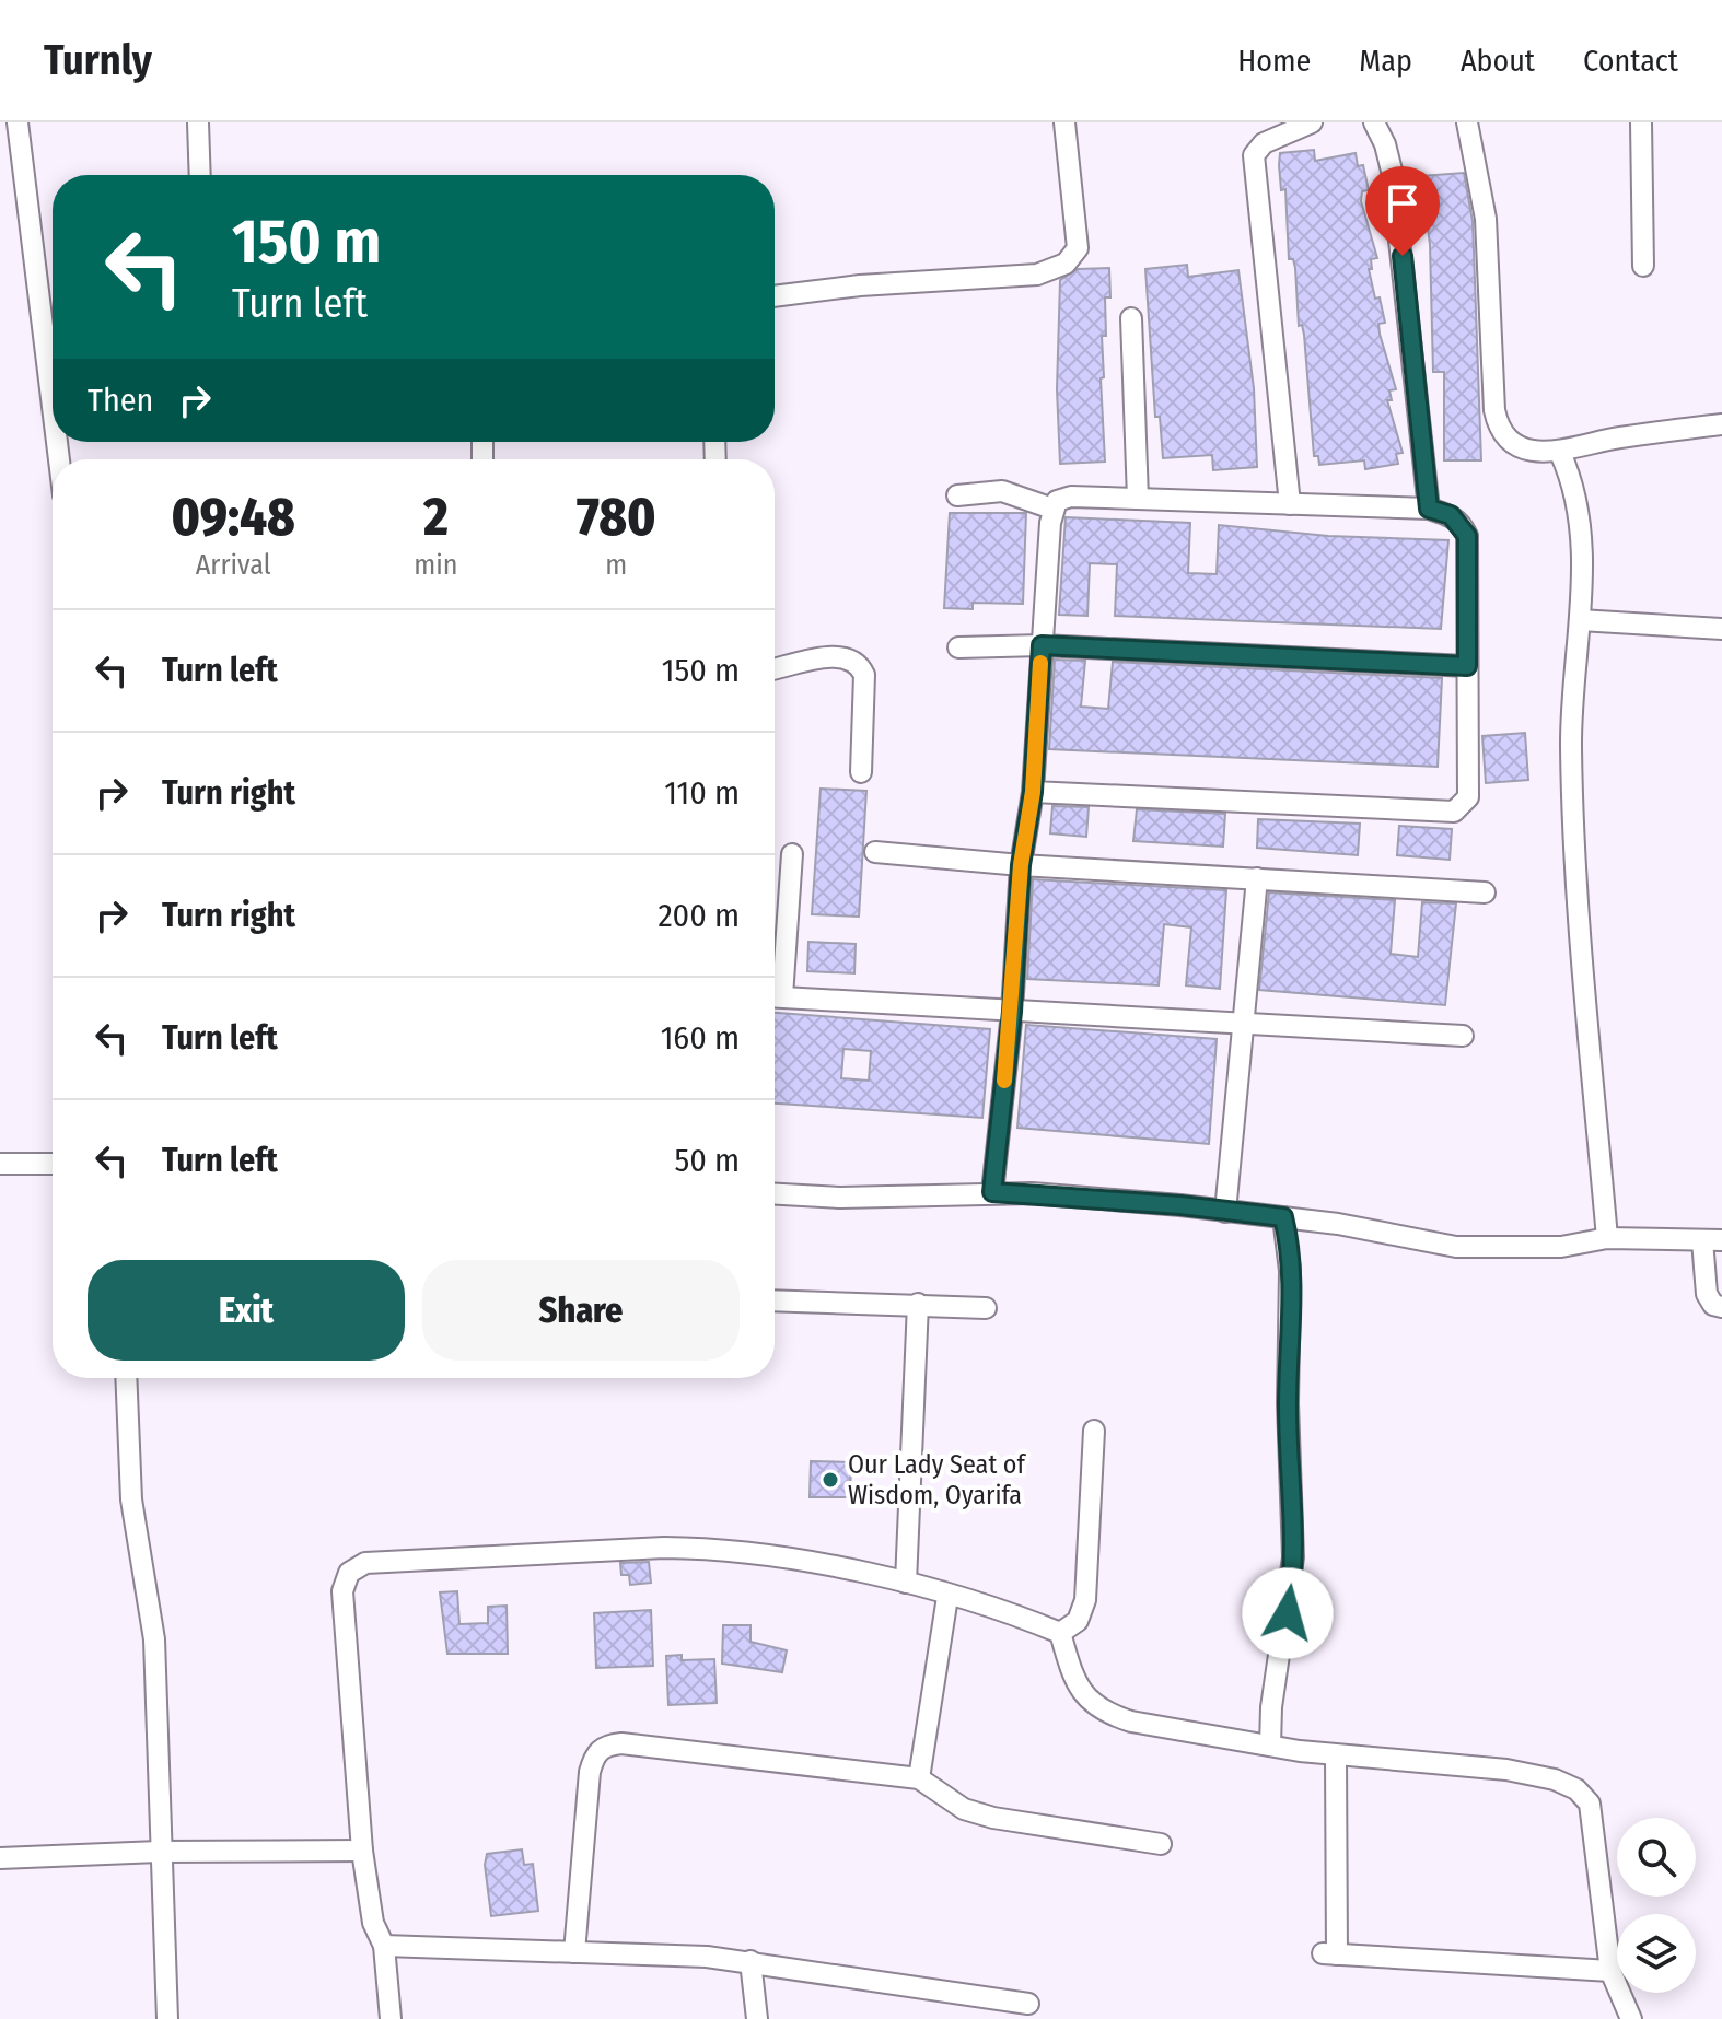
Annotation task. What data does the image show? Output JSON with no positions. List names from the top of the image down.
{
  "places": ["Our Lady Seat of Wisdom, Oyarifa"],
  "page": {
    "header": "Turnly",
    "nav": [
      "Home",
      "Map",
      "About",
      "Contact"
    ],
    "turn": ["150 m", "Turn left"],
    "then": "Then",
    "eta": [
      "09:48",
      "Arrival",
      "2",
      "min",
      "780",
      "m"
    ],
    "list": [
      {
        "name": "Turn left",
        "value": "150 m"
      },
      {
        "name": "Turn right",
        "value": "110 m"
      },
      {
        "name": "Turn right",
        "value": "200 m"
      },
      {
        "name": "Turn left",
        "value": "160 m"
      },
      {
        "name": "Turn left",
        "value": "50 m"
      }
    ],
    "buttons": ["Exit", "Share"]
  }
}
